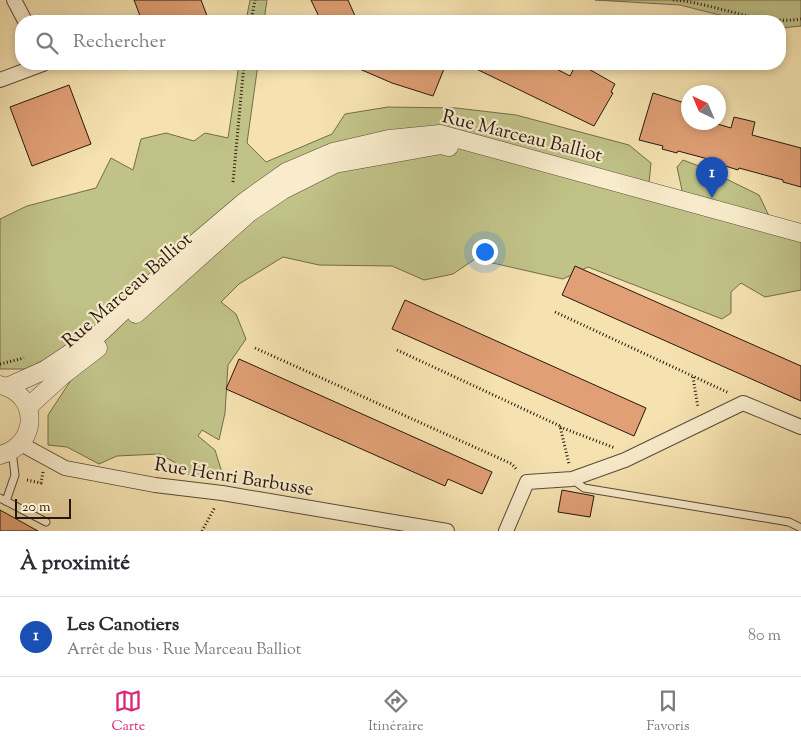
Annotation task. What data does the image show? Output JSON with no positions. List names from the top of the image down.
{
  "streets": {
    "street": ["Rue Marceau Balliot", "Rue Henri Barbusse"]
  },
  "scale_bar": "20 m",
  "north": "top left",
  "page": {
    "search": "Rechercher",
    "pins": "1",
    "scale": "20 m",
    "heading": "À proximité",
    "list": [
      {
        "mark": "1",
        "name": "Les Canotiers",
        "note": "Arrêt de bus · Rue Marceau Balliot",
        "value": "80 m"
      }
    ],
    "nav": ["Carte", "Itinéraire", "Favoris"]
  }
}
